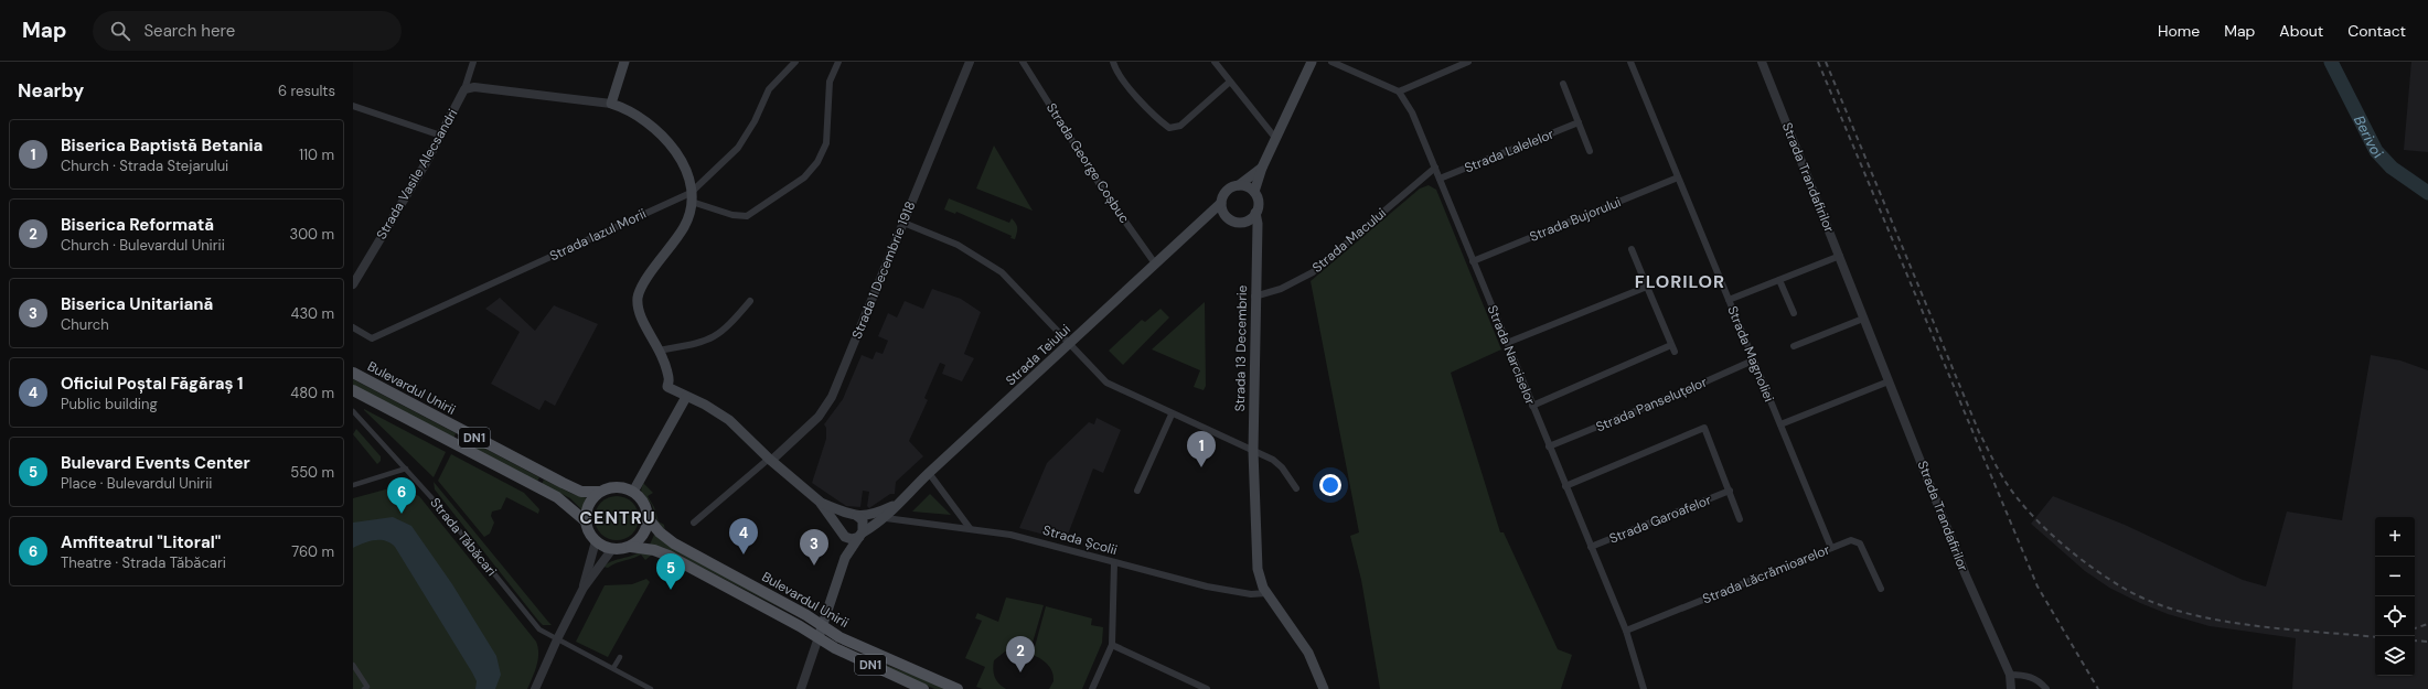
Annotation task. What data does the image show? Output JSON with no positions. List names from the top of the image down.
{
  "streets": {
    "main road": [
      "Strada 13 Decembrie",
      "Strada Teiului",
      "Bulevardul Unirii",
      "DN1"
    ],
    "street": [
      "Strada Lalelelor",
      "Strada George Coșbuc",
      "Strada Vasile Alecsandri",
      "Strada Trandafirilor",
      "Strada Bujorului",
      "Strada Iazul Morii",
      "Strada Macului",
      "Strada 1 Decembrie 1918",
      "Strada Magnoliei",
      "Strada Narciselor",
      "Strada Panseluțelor",
      "Strada Garoafelor",
      "Strada Tăbăcari",
      "Strada Școlii",
      "Strada Lăcrămioarelor"
    ]
  },
  "crossings": [
    ["Strada Lalelelor", "Strada Narciselor"],
    ["Strada George Coșbuc", "Strada Teiului"],
    ["Strada Bujorului", "Strada Magnoliei"],
    ["Strada Bujorului", "Strada Narciselor"],
    ["Strada Macului", "Strada 13 Decembrie"],
    ["Strada Macului", "Strada Narciselor"],
    ["Strada 13 Decembrie", "Strada Teiului"],
    ["Strada 13 Decembrie", "Strada Școlii"],
    ["Strada Magnoliei", "Strada Panseluțelor"],
    ["Strada Magnoliei", "Strada Lăcrămioarelor"],
    ["Strada Narciselor", "Strada Panseluțelor"],
    ["Strada Narciselor", "Strada Garoafelor"],
    ["Strada Narciselor", "Strada Lăcrămioarelor"],
    ["Bulevardul Unirii", "DN1"]
  ],
  "districts": ["FLORILOR", "CENTRU"],
  "water": ["Berivoi"],
  "page": {
    "header": "Map",
    "search": "Search here",
    "nav": [
      "Home",
      "Map",
      "About",
      "Contact"
    ],
    "heading": ["Nearby", "6 results"],
    "list": [
      {
        "mark": "1",
        "name": "Biserica Baptistă Betania",
        "note": "Church · Strada Stejarului",
        "value": "110 m"
      },
      {
        "mark": "2",
        "name": "Biserica Reformată",
        "note": "Church · Bulevardul Unirii",
        "value": "300 m"
      },
      {
        "mark": "3",
        "name": "Biserica Unitariană",
        "note": "Church",
        "value": "430 m"
      },
      {
        "mark": "4",
        "name": "Oficiul Poștal Făgăraș 1",
        "note": "Public building",
        "value": "480 m"
      },
      {
        "mark": "5",
        "name": "Bulevard Events Center",
        "note": "Place · Bulevardul Unirii",
        "value": "550 m"
      },
      {
        "mark": "6",
        "name": "Amfiteatrul \"Litoral\"",
        "note": "Theatre · Strada Tăbăcari",
        "value": "760 m"
      }
    ],
    "pins": [
      "1",
      "6",
      "4",
      "3",
      "5",
      "2"
    ],
    "map_buttons": ["+", "−"]
  }
}
